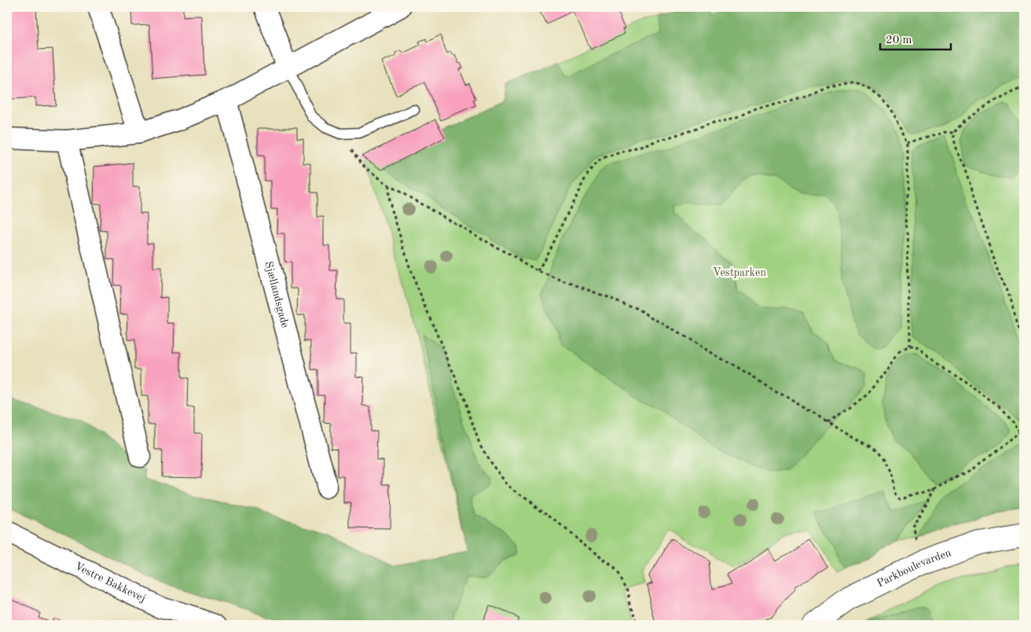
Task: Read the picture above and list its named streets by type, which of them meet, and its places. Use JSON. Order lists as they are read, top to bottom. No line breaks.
{"streets":{"street":["Sjællandsgade","Parkboulevarden","Vestre Bakkevej"]},"parks":["Vestparken"],"scale_bar":"20 m"}
